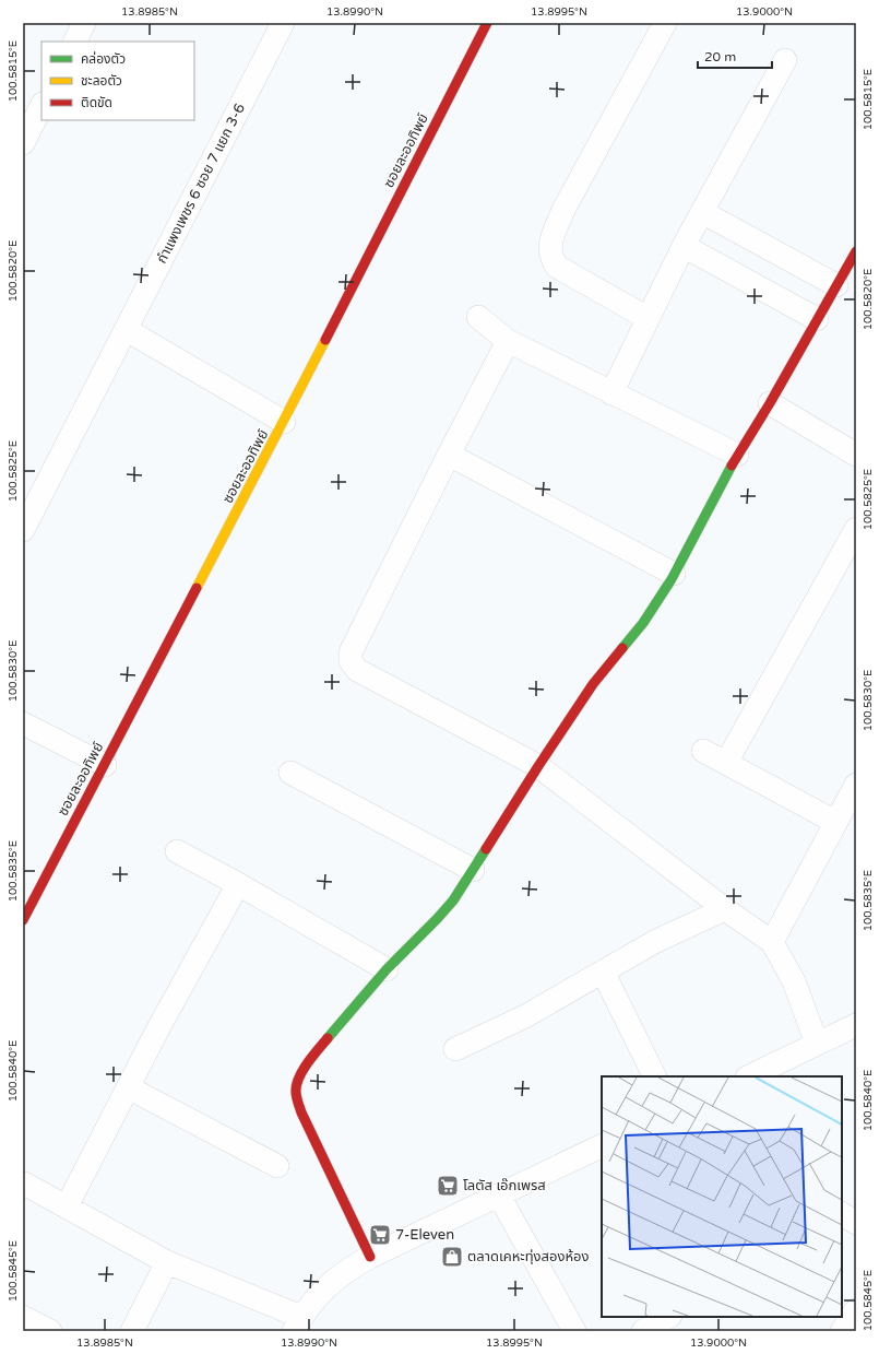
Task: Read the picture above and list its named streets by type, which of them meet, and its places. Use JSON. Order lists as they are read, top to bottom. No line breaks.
{"streets":{"street":["ซอยละออทิพย์","กำแพงเพชร 6 ซอย 7 แยก 3-6"]},"places":{"supermarket":["โลตัส เอ๊กเพรส","7-Eleven"],"shop":["ตลาดเคหะทุ่งสองห้อง"]},"legend":["คล่องตัว","ชะลอตัว","ติดขัด"],"scale_bar":"20 m","coordinates":["13.8985°N","13.8990°N","13.8995°N","13.9000°N","100.5815°E","100.5820°E","100.5825°E","100.5830°E","100.5835°E","100.5840°E","100.5845°E"]}
